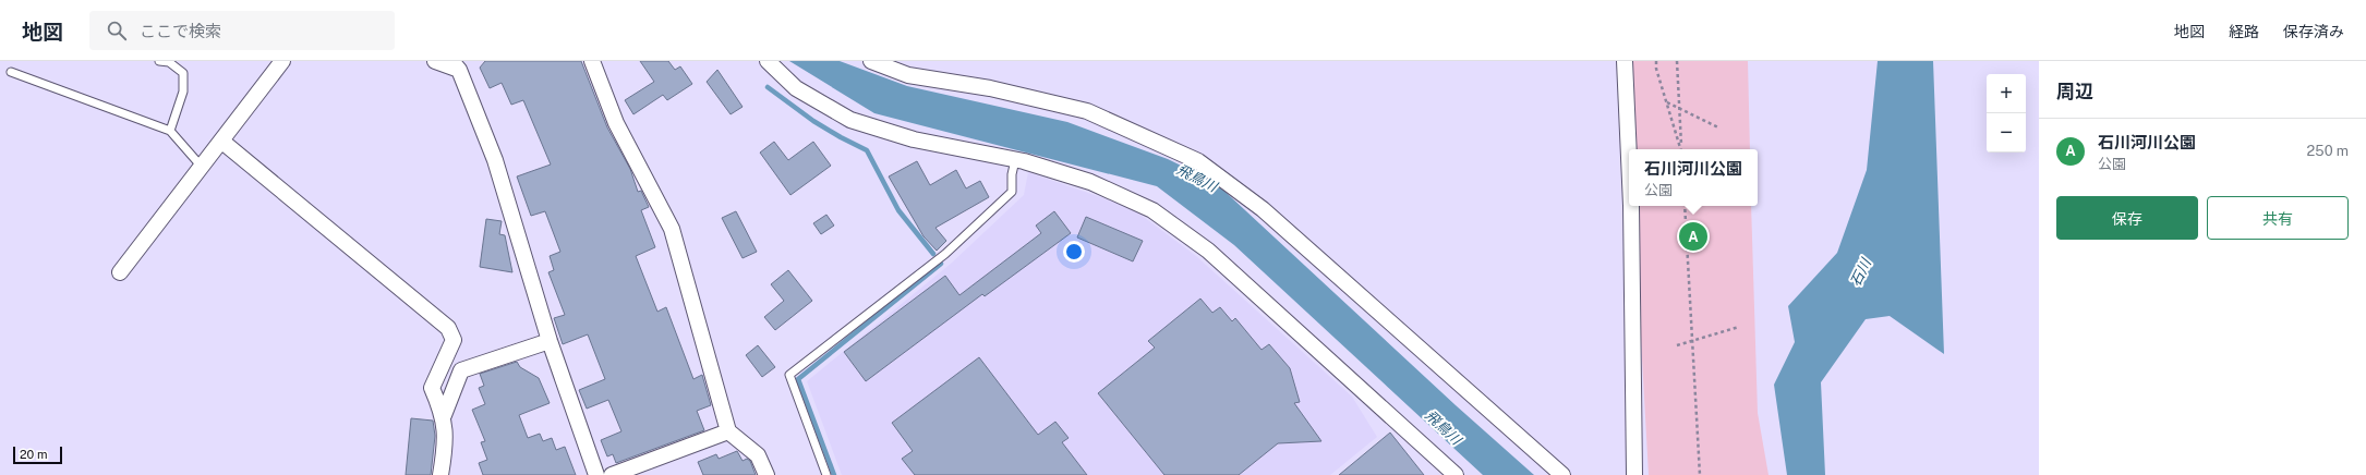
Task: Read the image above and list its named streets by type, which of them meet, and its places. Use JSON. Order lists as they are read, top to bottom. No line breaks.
{"water":["飛鳥川","石川"],"scale_bar":"20 m","page":{"header":"地図","search":"ここで検索","nav":["地図","経路","保存済み"],"heading":"周辺","map_buttons":["+","−"],"list":[{"mark":"A","name":"石川河川公園","note":"公園","value":"250 m"}],"popup":["石川河川公園","公園"],"buttons":["保存","共有"],"pins":"A","scale":"20 m"}}
